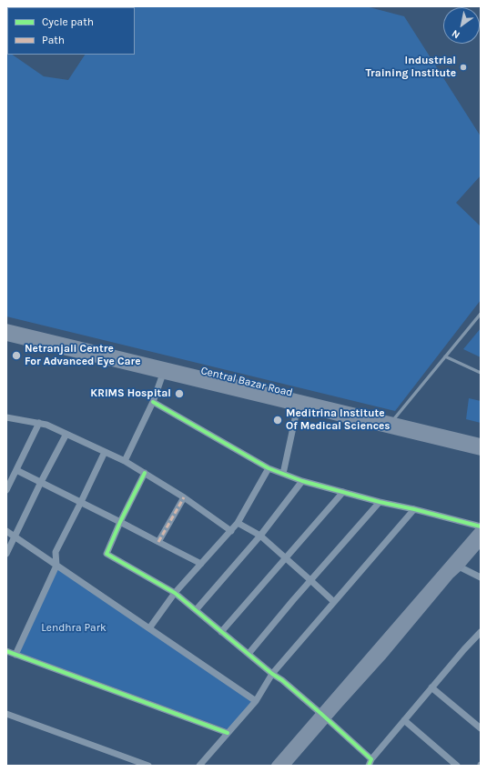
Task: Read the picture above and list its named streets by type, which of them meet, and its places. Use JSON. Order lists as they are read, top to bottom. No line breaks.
{"streets":{"main road":["Central Bazar Road"]},"parks":["Lendhra Park"],"places":["Industrial Training Institute","Netranjali Centre For Advanced Eye Care","KRIMS Hospital","Meditrina Institute Of Medical Sciences"],"legend":["Cycle path","Path"],"north":"bottom left"}
